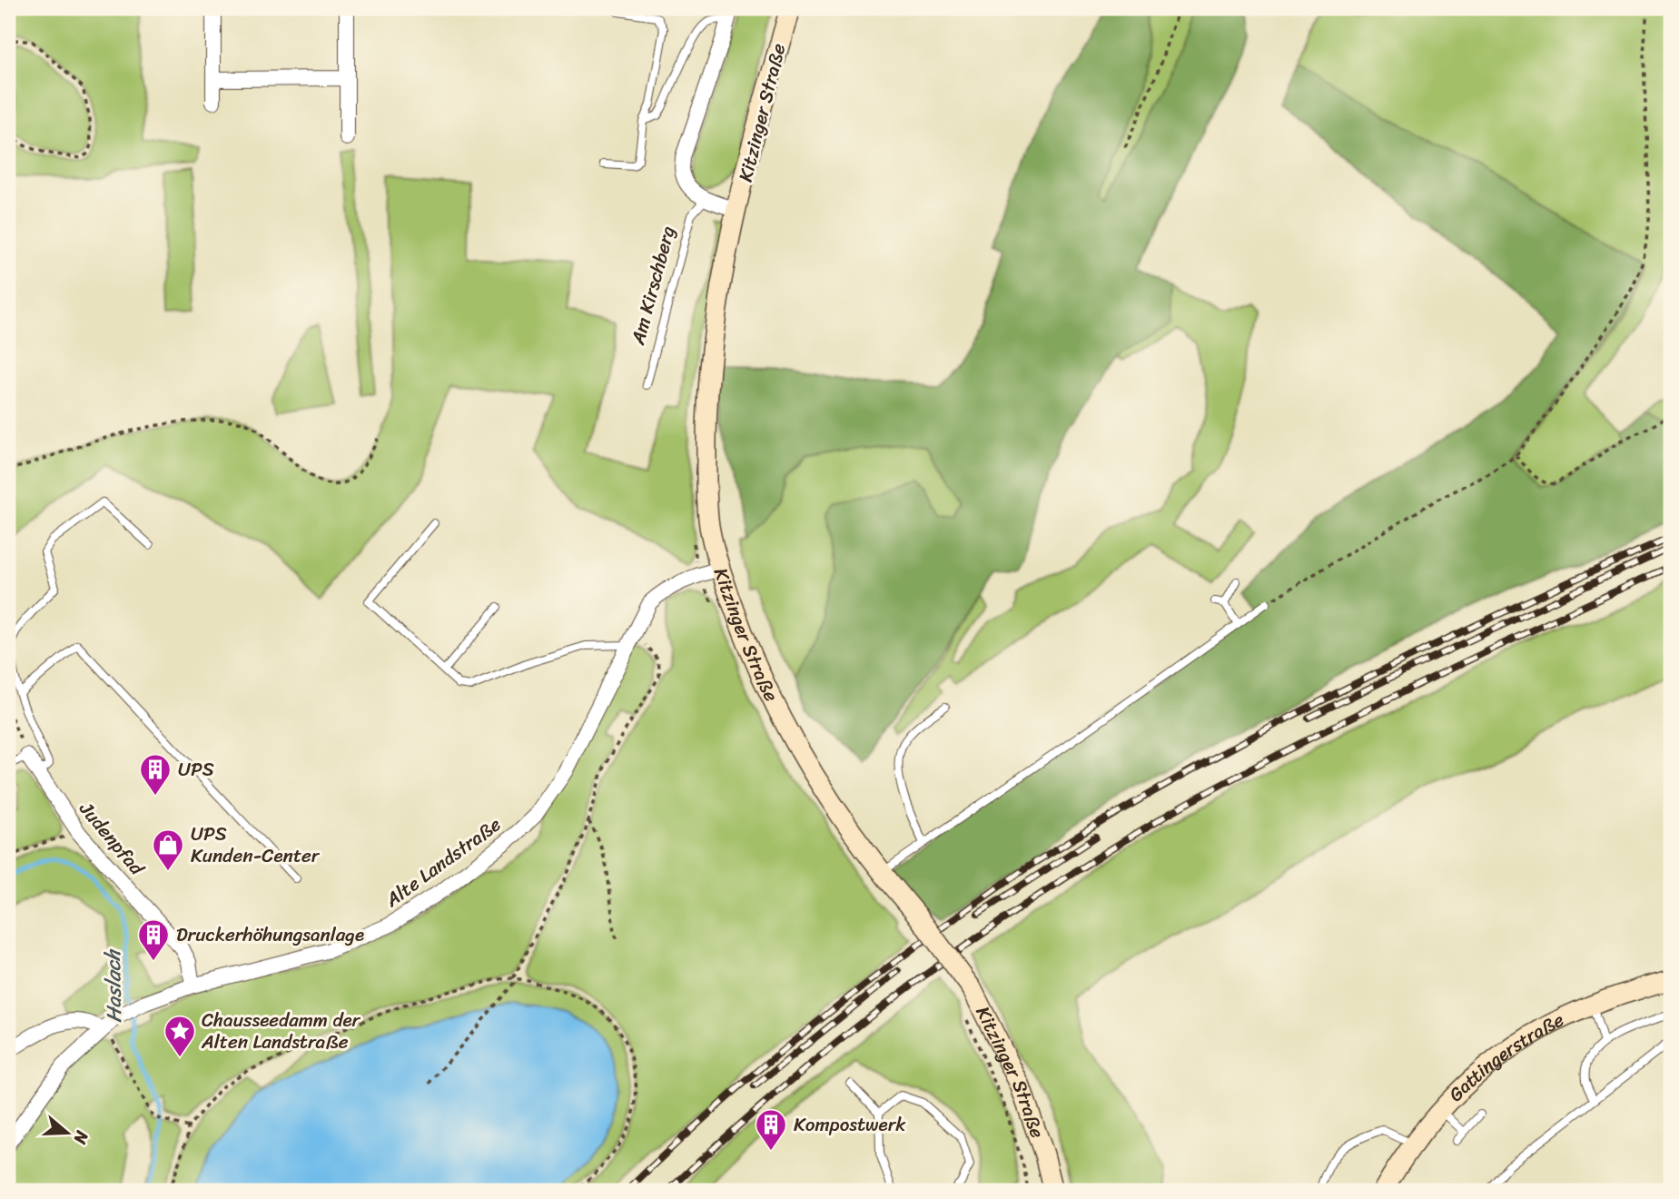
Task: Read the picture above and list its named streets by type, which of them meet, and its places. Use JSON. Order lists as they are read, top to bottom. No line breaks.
{"streets":{"street":["Kitzinger Straße","Judenpfad","Alte Landstraße","Gattingerstraße"],"lane":["Am Kirschberg"]},"crossings":[["Kitzinger Straße","Alte Landstraße"],["Judenpfad","Alte Landstraße"]],"water":["Haslach"],"places":{"building":["UPS","Druckerhöhungsanlage","Kompostwerk"],"shop":["UPS Kunden-Center"],"place":["Chausseedamm der Alten Landstraße"]},"north":"right"}
